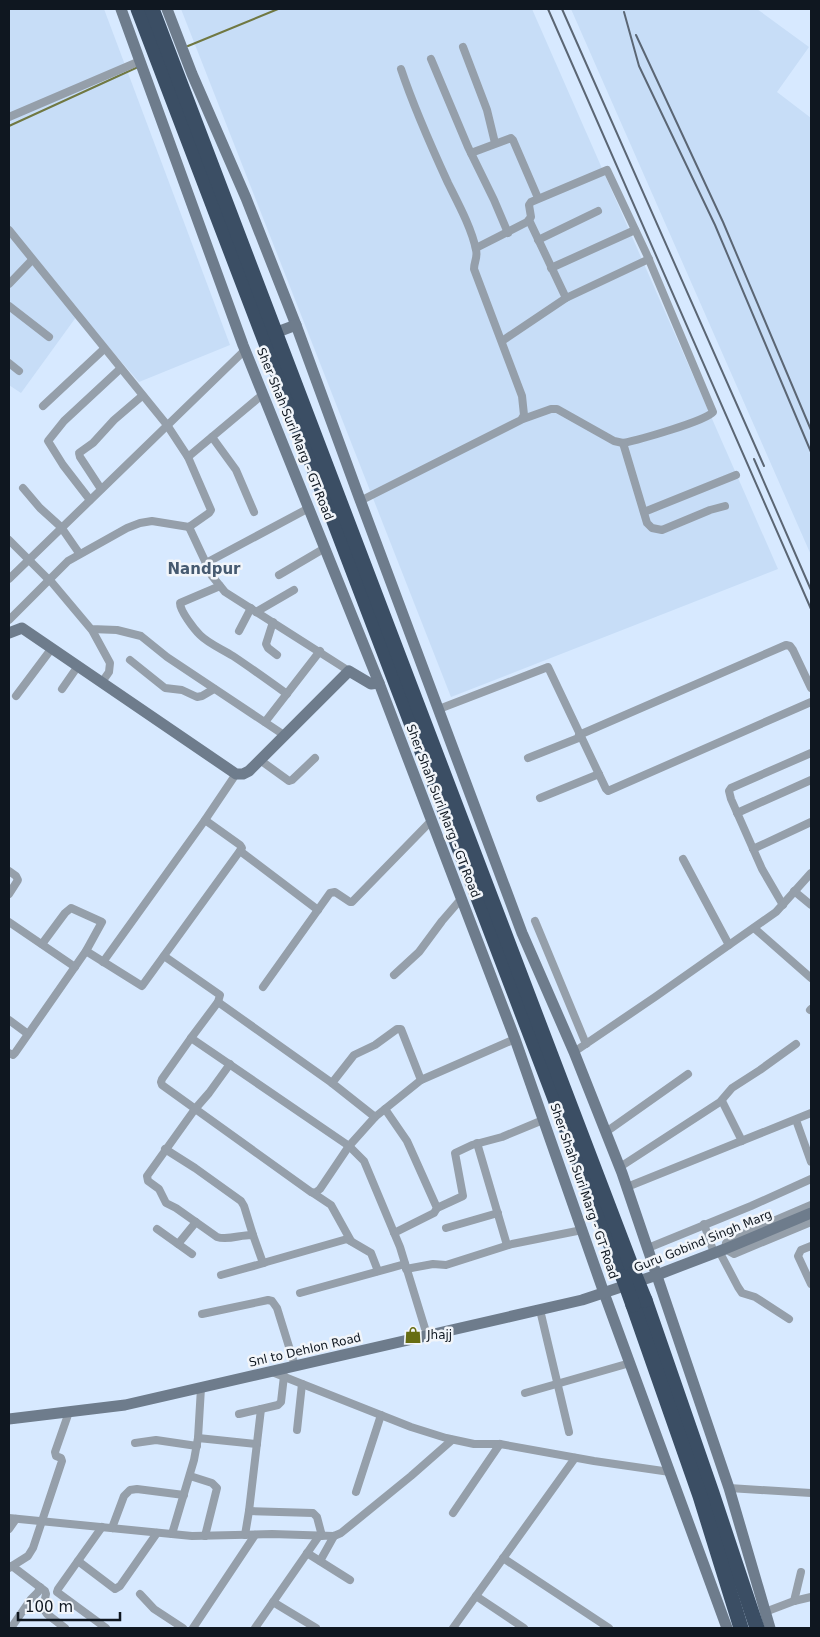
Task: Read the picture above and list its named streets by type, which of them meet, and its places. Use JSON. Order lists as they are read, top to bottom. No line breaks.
{"streets":{"highway":["Sher Shah Suri Marg - GT Road"],"street":["Guru Gobind Singh Marg","Snl to Dehlon Road"]},"crossings":[["Sher Shah Suri Marg - GT Road","Guru Gobind Singh Marg"],["Sher Shah Suri Marg - GT Road","Snl to Dehlon Road"],["Guru Gobind Singh Marg","Snl to Dehlon Road"]],"districts":["Nandpur"],"places":{"shop":["Jhajj"]},"scale_bar":"100 m"}
